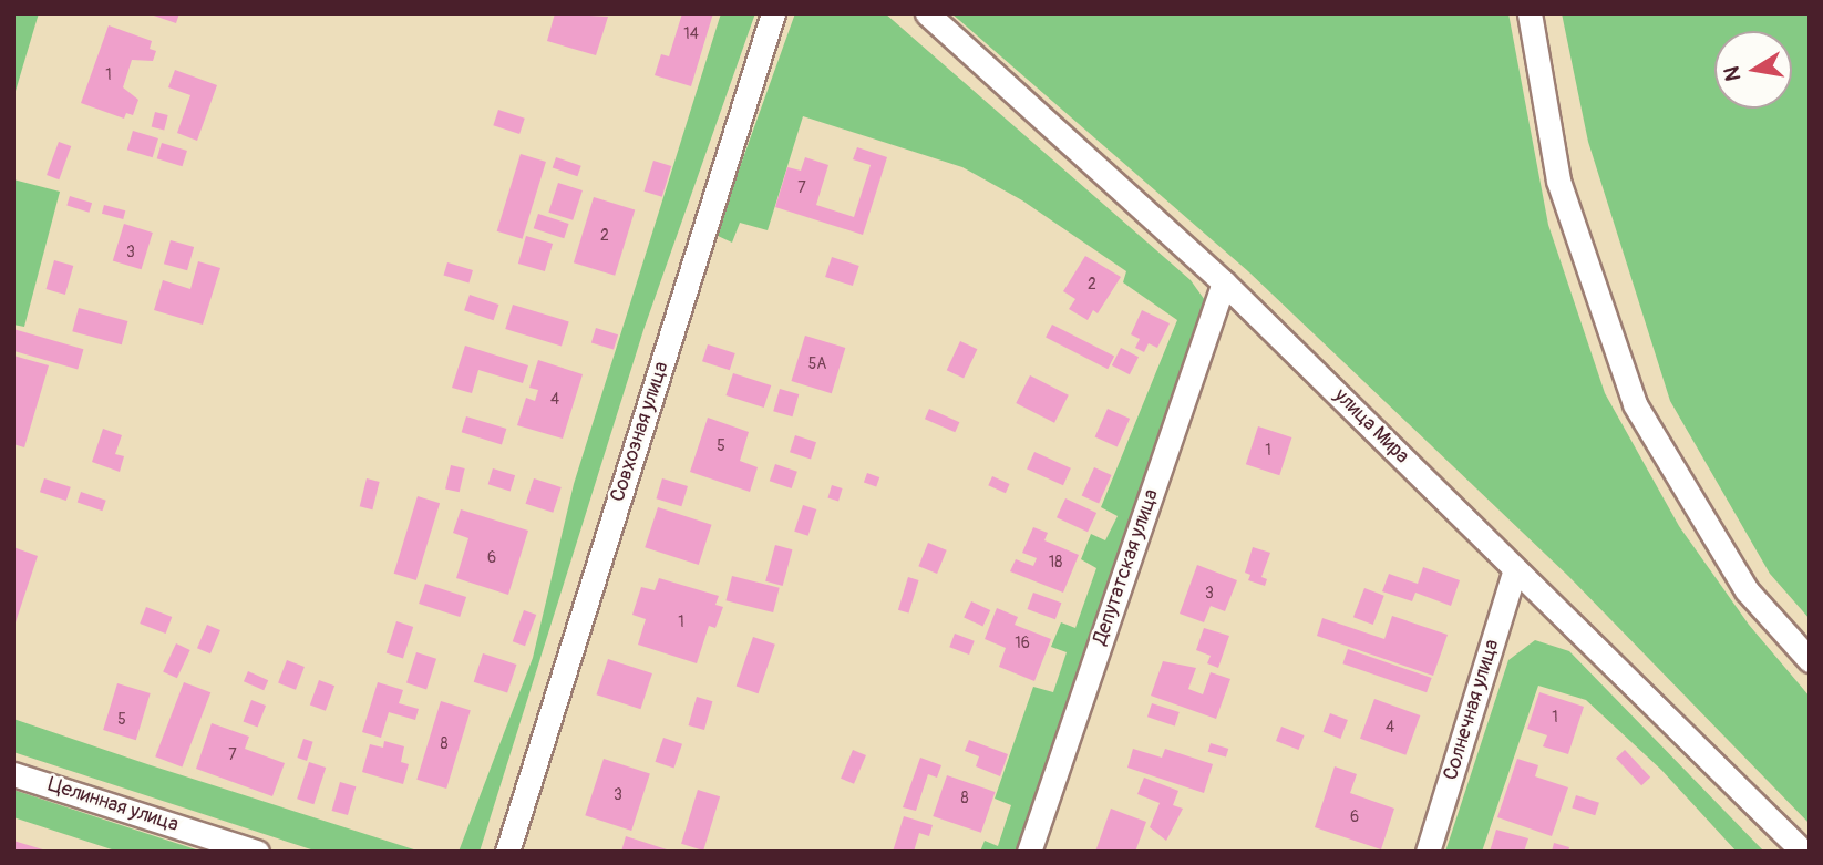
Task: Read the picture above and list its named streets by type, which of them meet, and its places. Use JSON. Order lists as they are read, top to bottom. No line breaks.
{"streets":{"street":["улица Мира","Совхозная улица","Депутатская улица","Солнечная улица","Целинная улица"]},"crossings":[["улица Мира","Депутатская улица"],["улица Мира","Солнечная улица"]],"house_numbers":["14","1","7","2","3","2","5А","4","5","1","6","18","3","1","16","1","5","4","8","7","3","8","6"],"north":"left"}
